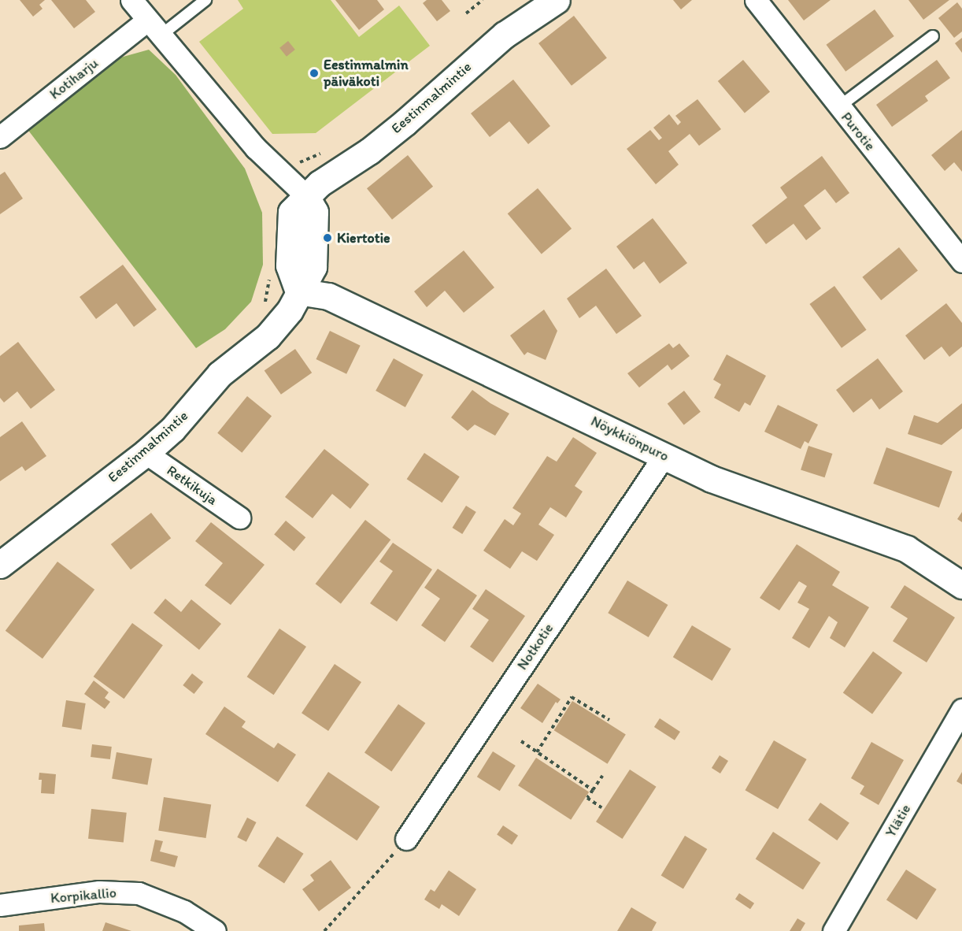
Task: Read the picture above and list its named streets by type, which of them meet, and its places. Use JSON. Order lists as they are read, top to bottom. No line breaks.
{"streets":{"street":["Kotiharju","Eestinmalmintie","Purotie","Nöykkiönpuro","Retkikuja","Notkotie","Ylätie","Korpikallio"]},"crossings":[["Eestinmalmintie","Nöykkiönpuro"],["Eestinmalmintie","Retkikuja"],["Nöykkiönpuro","Notkotie"]],"places":["Eestinmalmin päiväkoti","Kiertotie"]}
